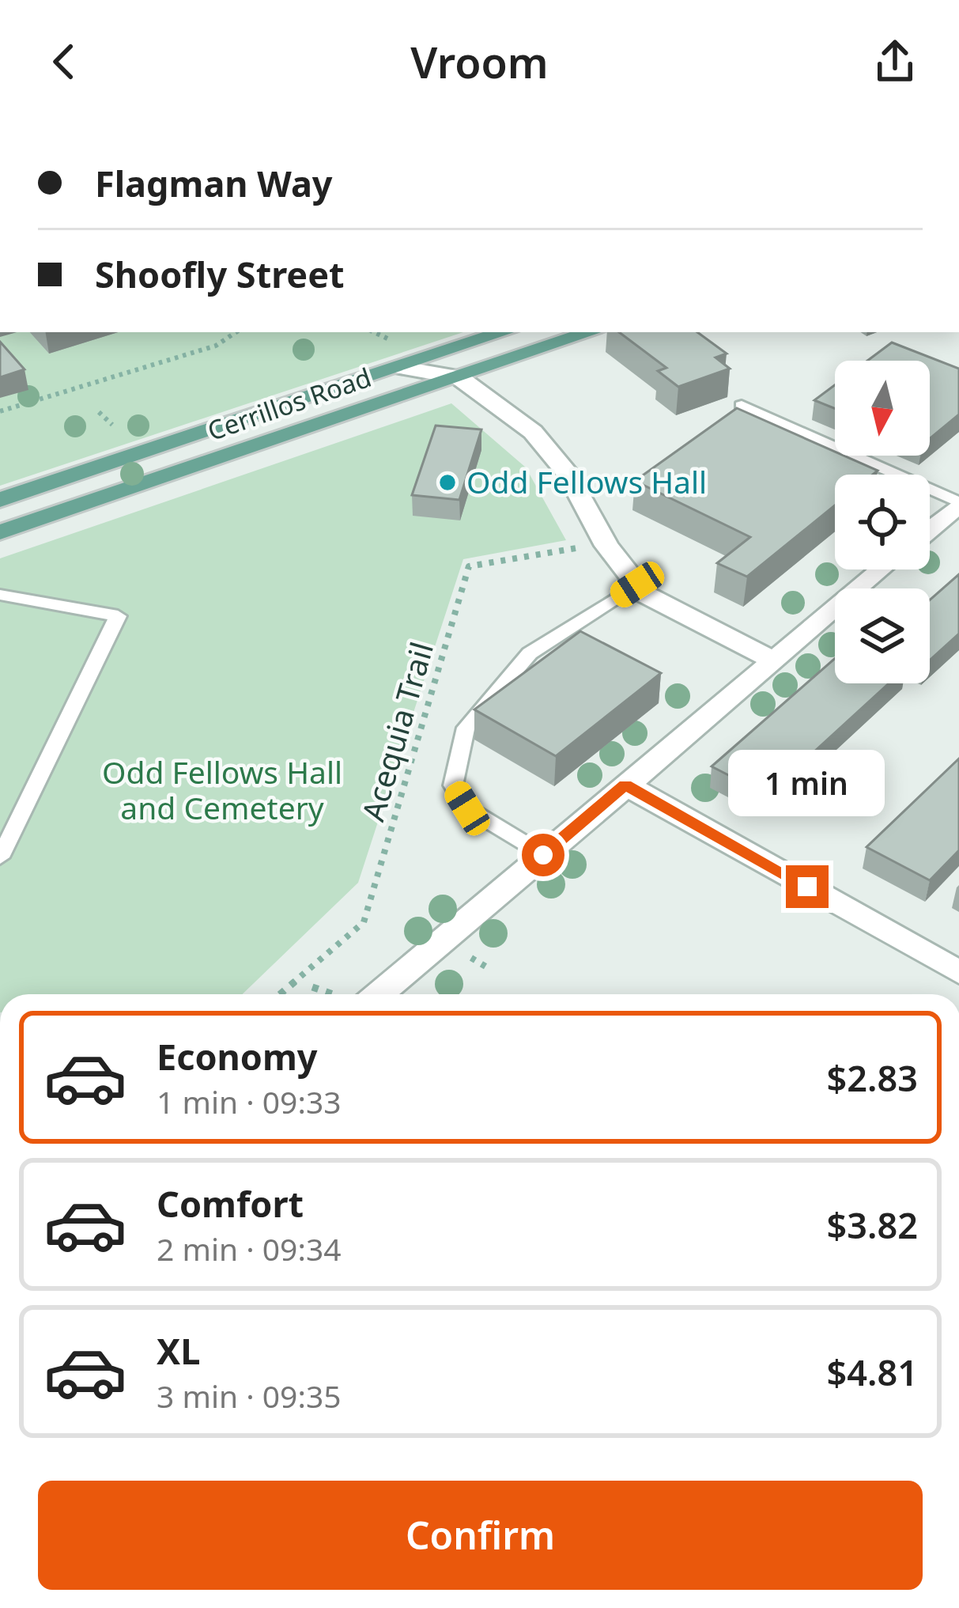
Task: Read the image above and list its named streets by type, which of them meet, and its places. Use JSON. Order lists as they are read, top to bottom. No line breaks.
{"streets":{"main road":["Cerrillos Road"],"path":["Acequia Trail"]},"parks":["Odd Fellows Hall and Cemetery"],"places":["Odd Fellows Hall"],"north":"bottom","page":{"header":"Vroom","banner":["Flagman Way","Shoofly Street"],"bubble":"1 min","list":[{"name":"Economy","note":"1 min · 09:33","value":"$2.83"},{"name":"Comfort","note":"2 min · 09:34","value":"$3.82"},{"name":"XL","note":"3 min · 09:35","value":"$4.81"}],"buttons":"Confirm"}}
